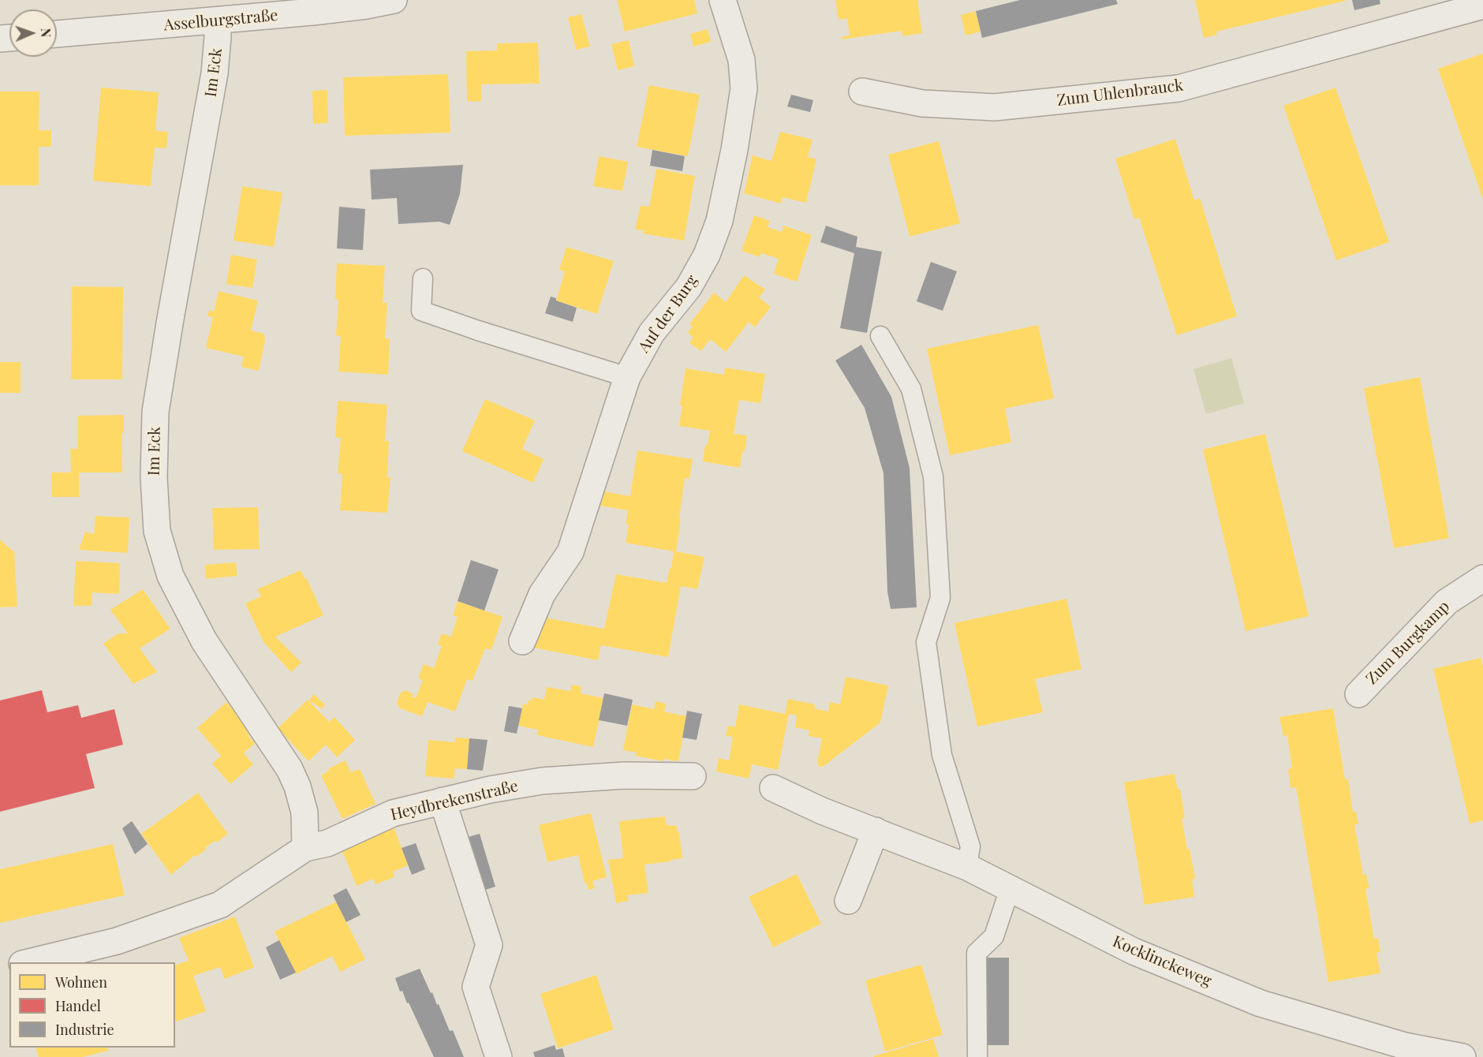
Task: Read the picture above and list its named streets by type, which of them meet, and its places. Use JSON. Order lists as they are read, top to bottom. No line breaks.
{"streets":{"street":["Asselburgstraße","Im Eck","Zum Uhlenbrauck","Auf der Burg","Zum Burgkamp","Heydbrekenstraße","Kocklinckeweg"]},"crossings":[["Asselburgstraße","Im Eck"],["Im Eck","Heydbrekenstraße"]],"legend":["Wohnen","Handel","Industrie"],"north":"right"}
